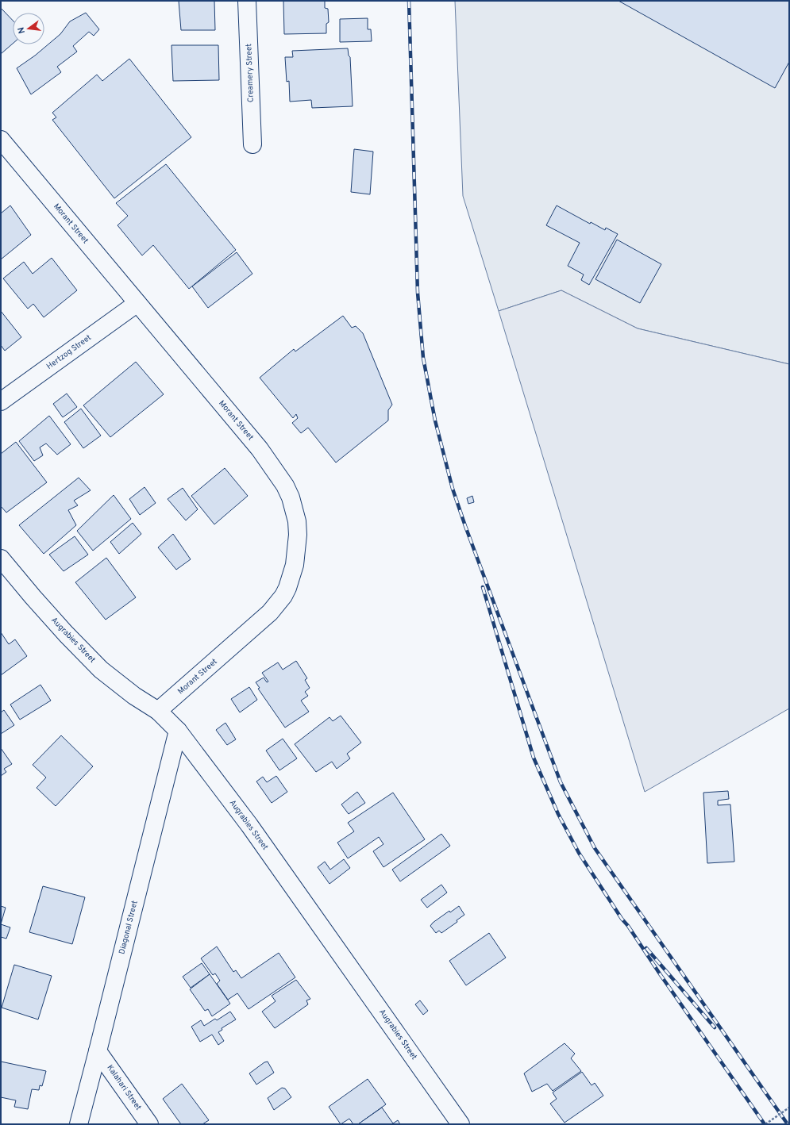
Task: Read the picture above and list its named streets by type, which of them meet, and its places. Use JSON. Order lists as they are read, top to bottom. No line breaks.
{"streets":{"street":["Creamery Street","Morant Street","Hertzog Street","Augrabies Street","Diagonal Street","Kalahari Street"]},"crossings":[["Morant Street","Hertzog Street"],["Morant Street","Augrabies Street"],["Augrabies Street","Diagonal Street"],["Diagonal Street","Kalahari Street"]],"north":"left"}
